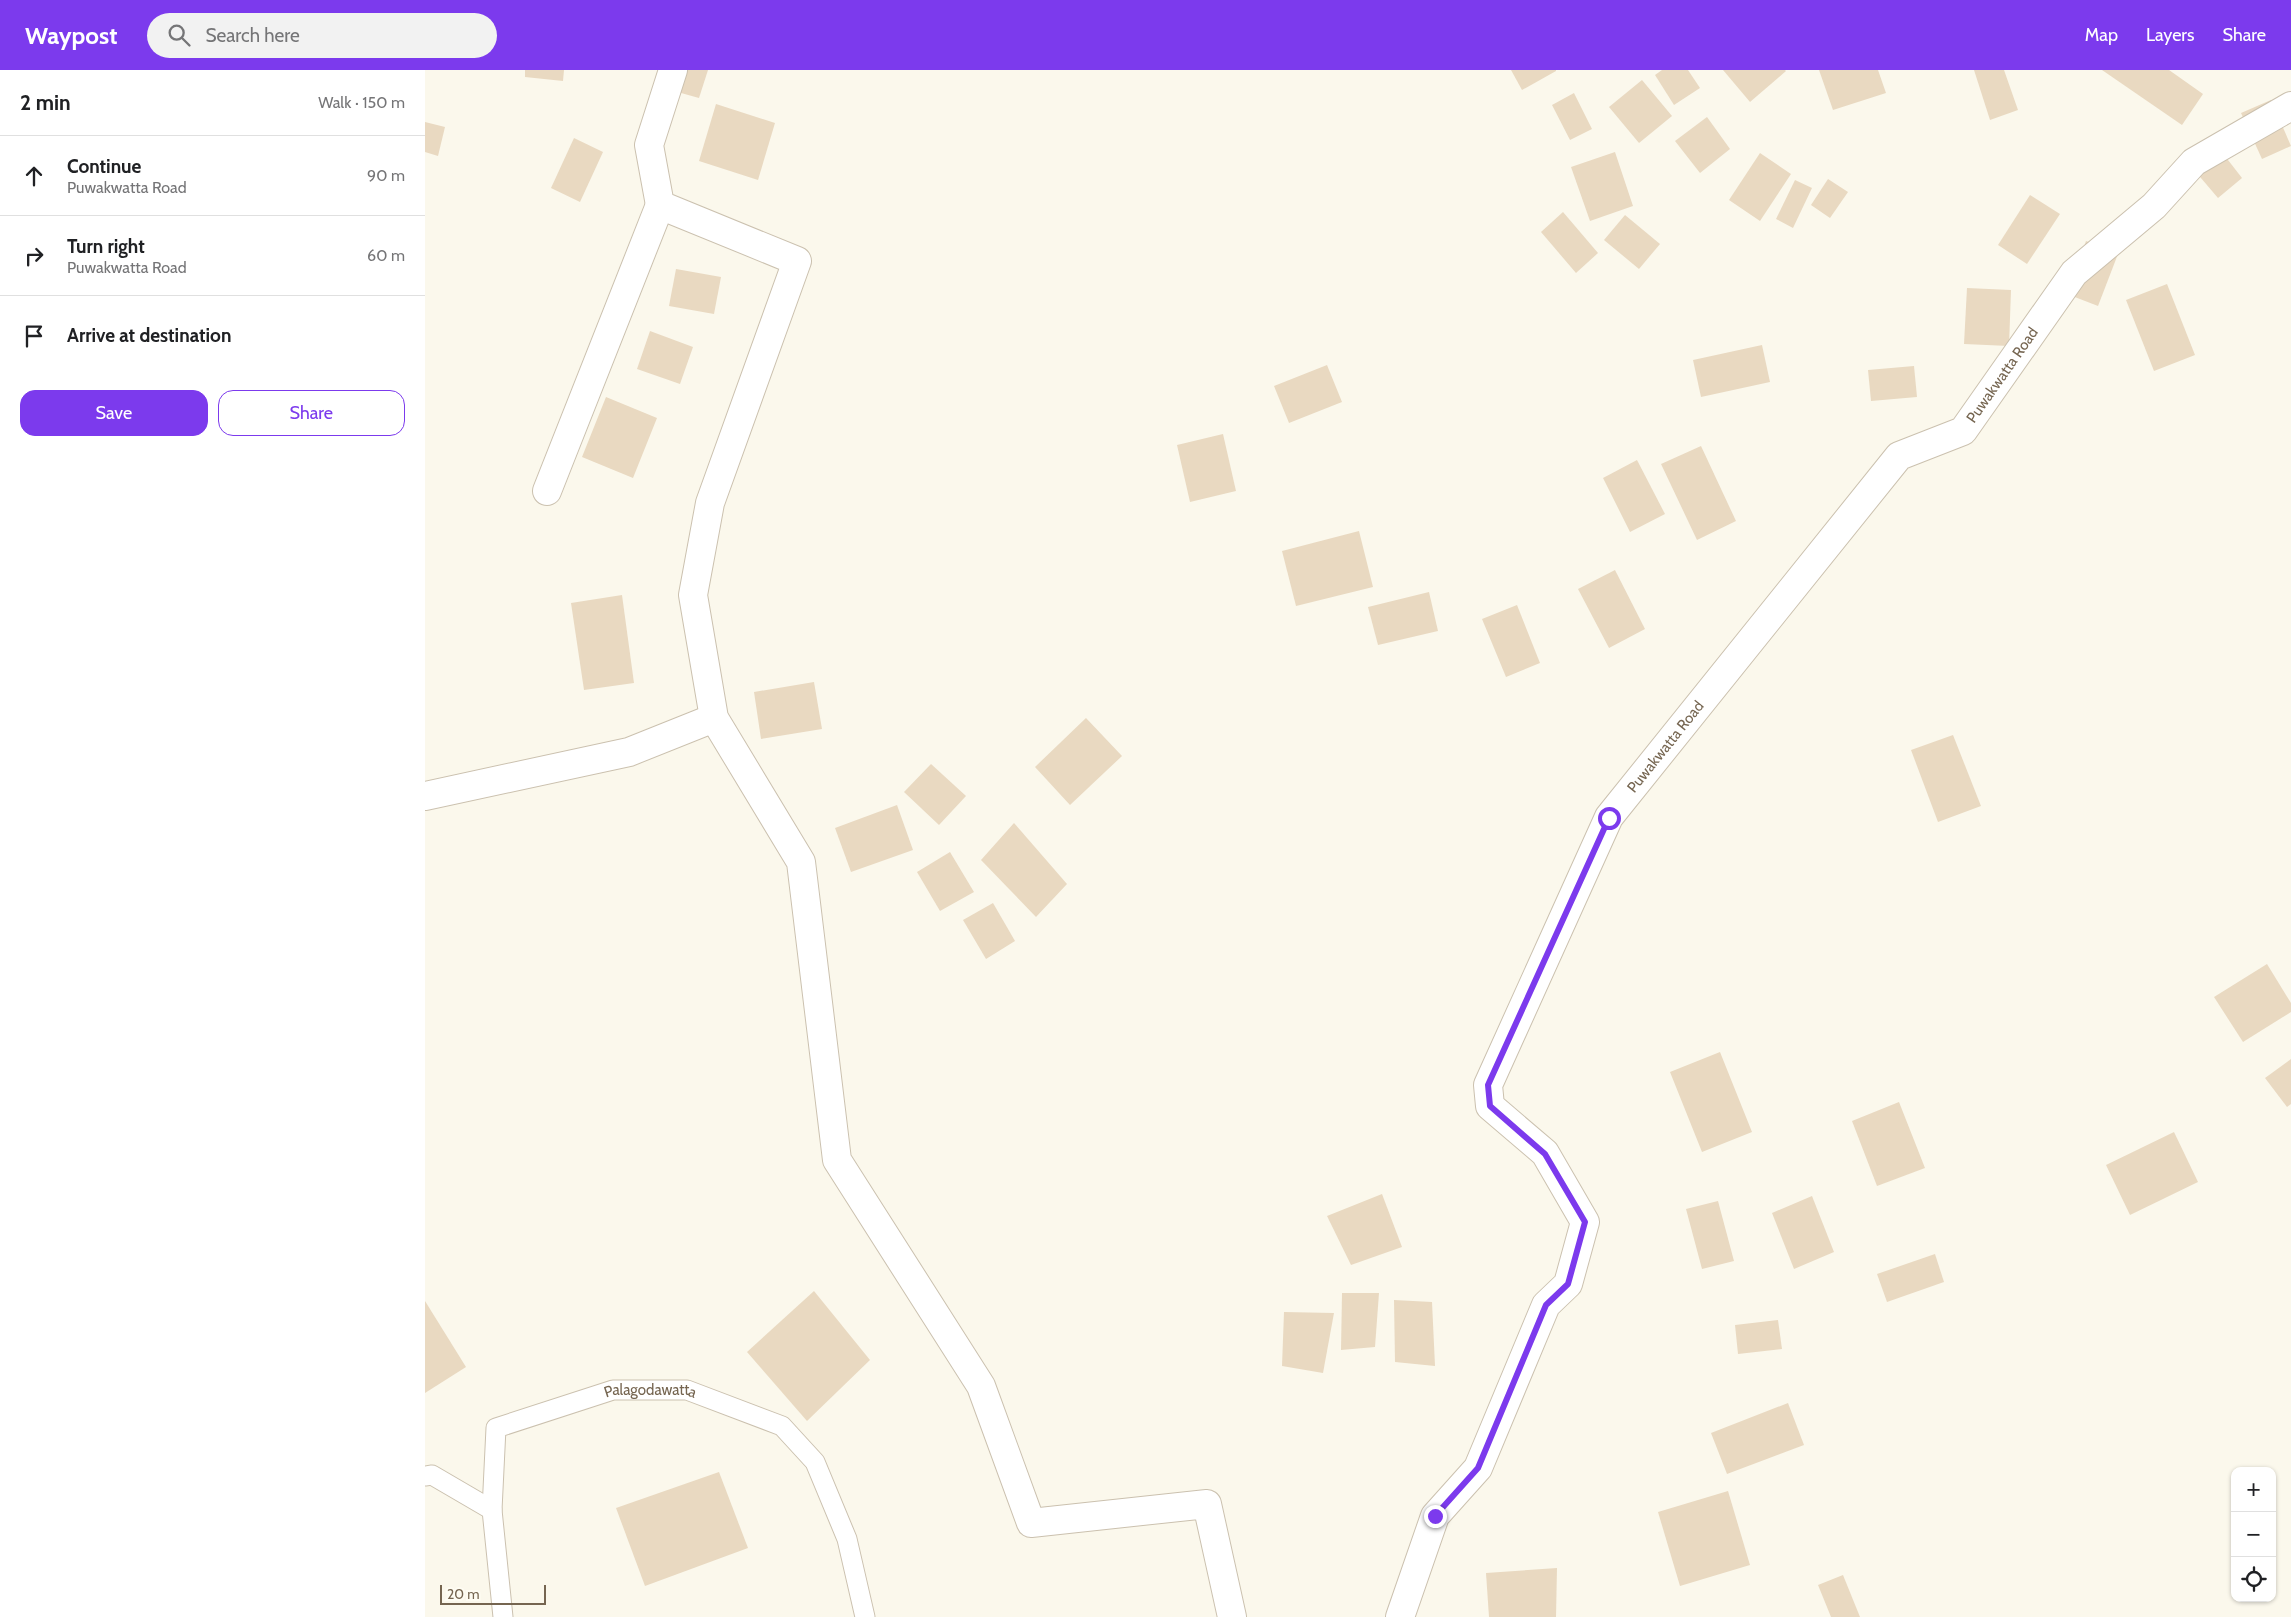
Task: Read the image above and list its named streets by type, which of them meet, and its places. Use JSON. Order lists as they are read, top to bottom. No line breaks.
{"streets":{"street":["Puwakwatta Road"],"lane":["Palagodawatta"]},"scale_bar":"20 m","page":{"header":"Waypost","search":"Search here","nav":["Map","Layers","Share"],"heading":["2 min","Walk · 150 m"],"list":[["Continue","Puwakwatta Road","90 m"],["Turn right","Puwakwatta Road","60 m"],"Arrive at destination"],"buttons":["Save","Share"],"map_buttons":["+","−"],"scale":"20 m"}}
